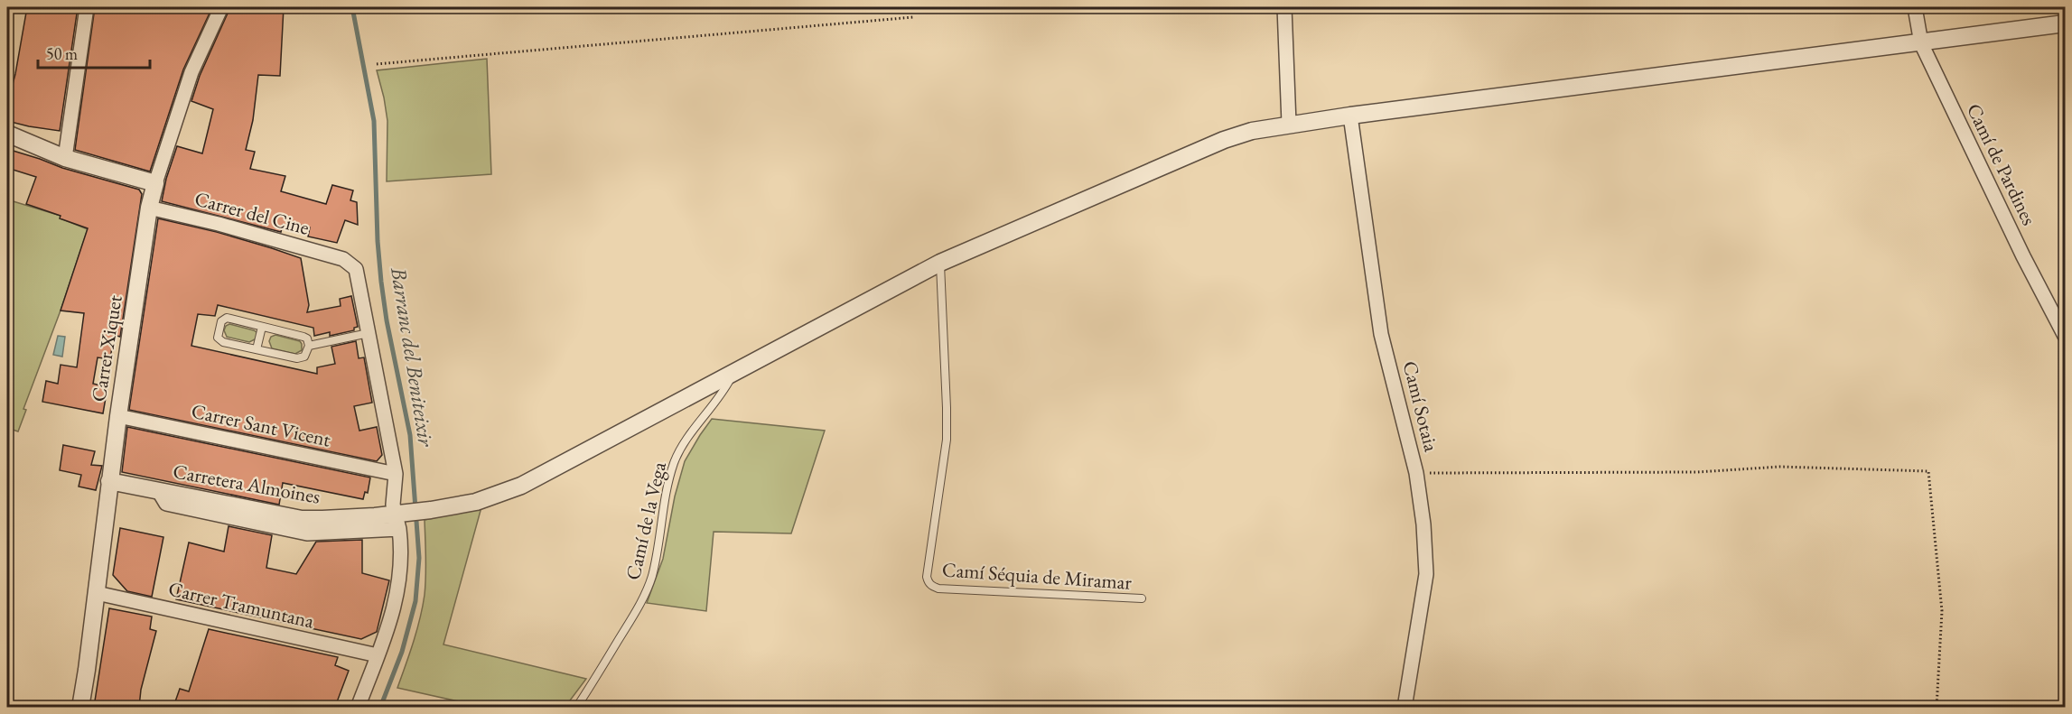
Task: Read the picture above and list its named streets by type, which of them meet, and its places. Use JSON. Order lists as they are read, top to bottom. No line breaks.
{"streets":{"street":["Camí de Pardines","Carrer del Cine","Carrer Xiquet","Camí Sotaia","Carrer Sant Vicent","Carretera Almoines","Carrer Tramuntana"],"lane":["Camí de la Vega","Camí Séquia de Miramar"]},"crossings":[["Camí de Pardines","Carretera Almoines"],["Carrer del Cine","Carrer Xiquet"],["Carrer Xiquet","Carrer Sant Vicent"],["Carrer Xiquet","Carretera Almoines"],["Carrer Xiquet","Carrer Tramuntana"],["Camí Sotaia","Carretera Almoines"],["Carretera Almoines","Camí de la Vega"],["Carretera Almoines","Camí Séquia de Miramar"]],"water":["Barranc del Beniteixir"],"scale_bar":"50 m"}
